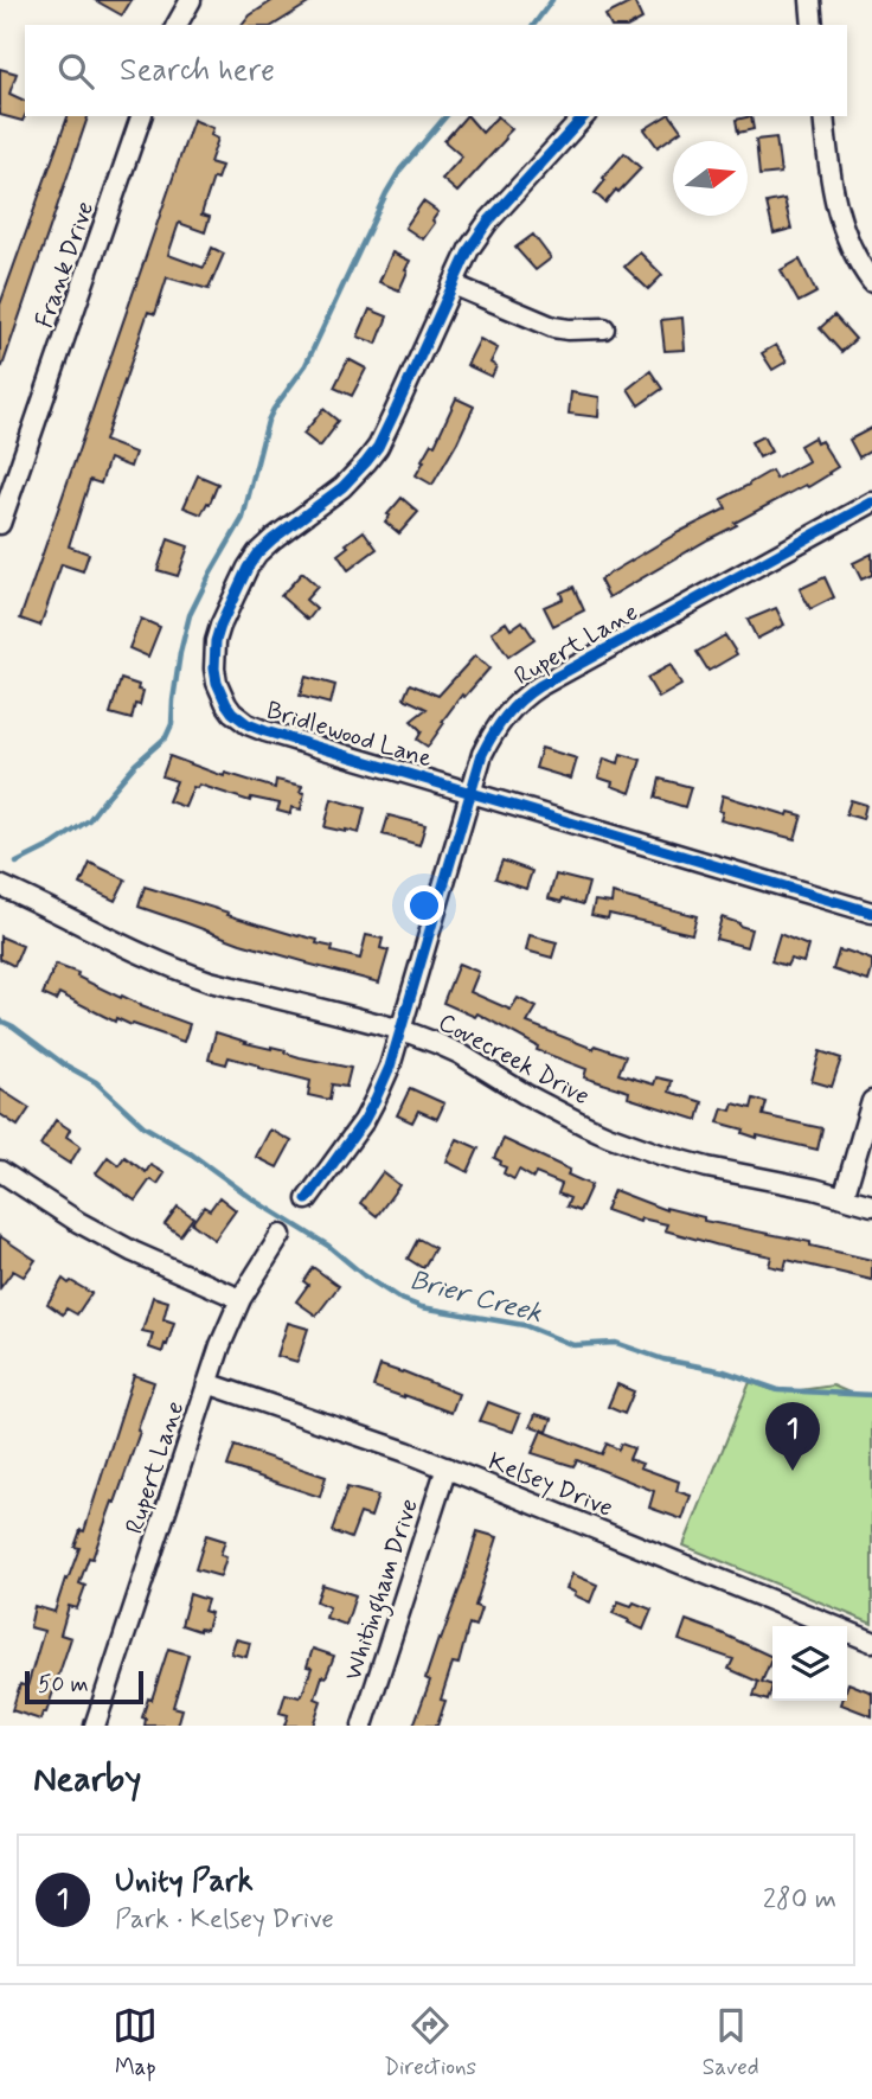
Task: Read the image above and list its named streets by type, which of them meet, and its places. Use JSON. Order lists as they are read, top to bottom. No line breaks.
{"streets":{"street":["Frank Drive","Rupert Lane","Bridlewood Lane","Covecreek Drive","Kelsey Drive","Whitingham Drive"]},"crossings":[["Rupert Lane","Bridlewood Lane"],["Rupert Lane","Covecreek Drive"],["Rupert Lane","Kelsey Drive"],["Kelsey Drive","Whitingham Drive"]],"water":["Brier Creek"],"scale_bar":"50 m","north":"right","page":{"search":"Search here","pins":"1","scale":"50 m","heading":"Nearby","list":[{"mark":"1","name":"Unity Park","note":"Park · Kelsey Drive","value":"280 m"}],"nav":["Map","Directions","Saved"]}}
